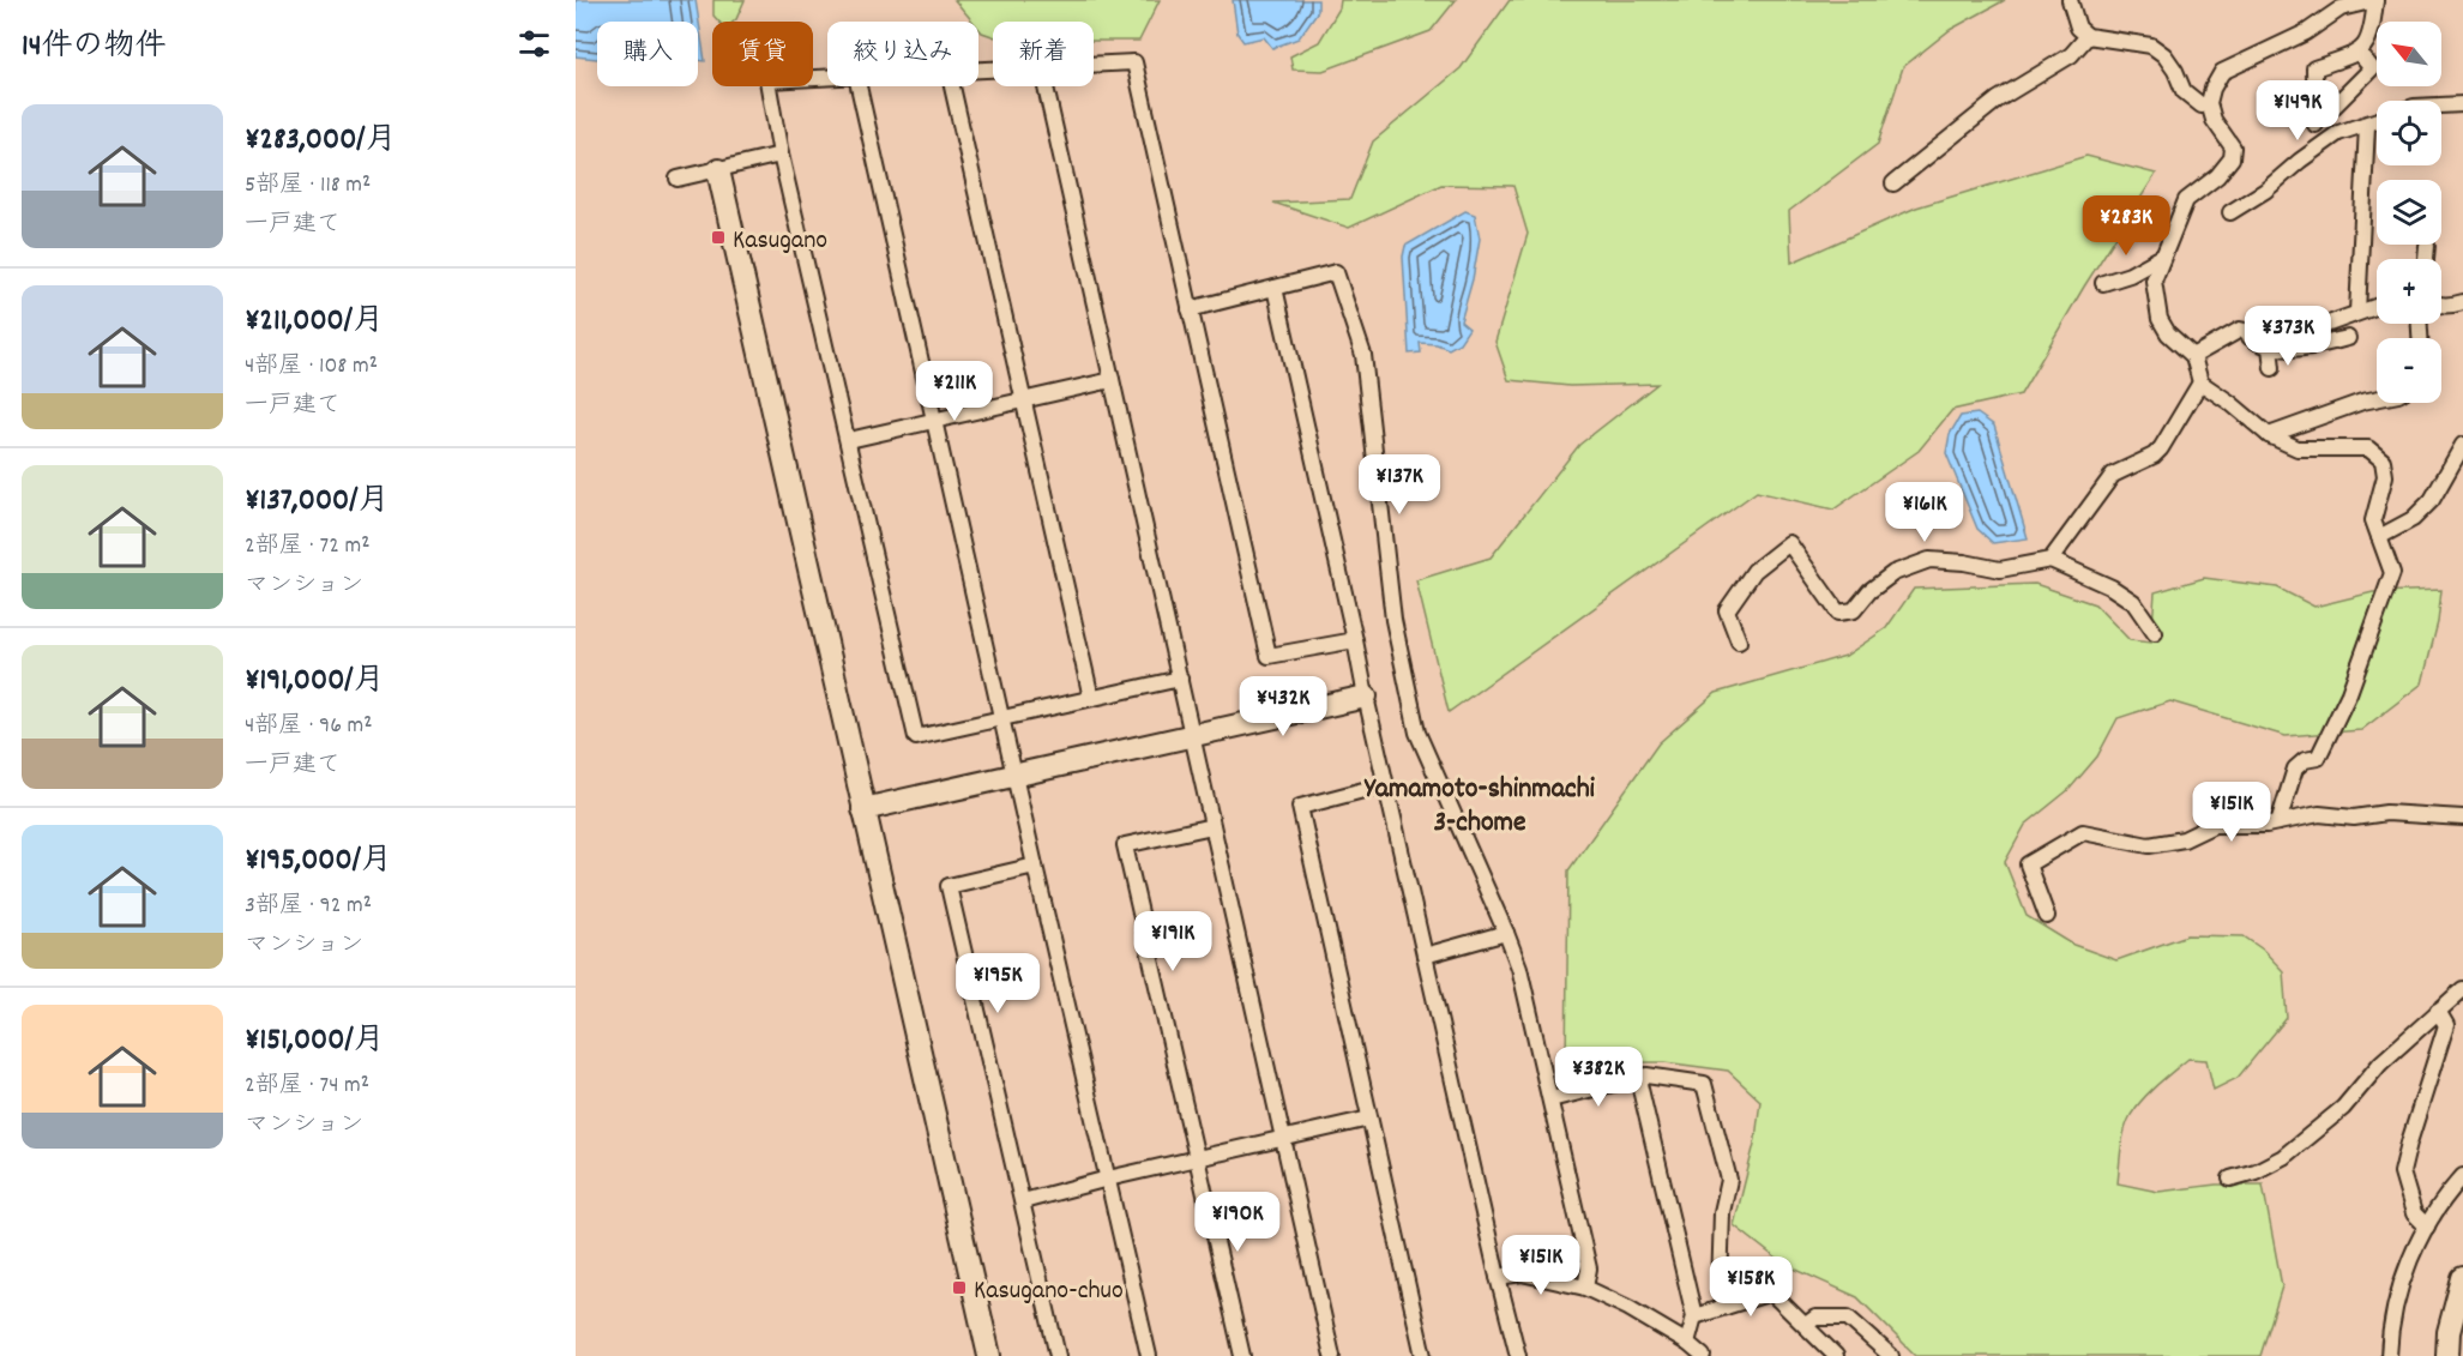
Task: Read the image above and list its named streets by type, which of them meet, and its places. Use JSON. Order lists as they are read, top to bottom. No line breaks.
{"districts":["Yamamoto-shinmachi 3-chome"],"places":{"transit":["Kasugano","Kasugano-chuo"]},"north":"top left","page":{"heading":"14件の物件","map_buttons":["+","−"],"chip":["購入","賃貸","絞り込み","新着"],"price":["¥149K","¥283K","¥373K","¥211K","¥137K","¥161K","¥432K","¥151K","¥191K","¥195K","¥382K","¥190K","¥151K","¥158K"],"list":[{"name":"¥283,000/月","note":"5部屋 · 118 m² · 一戸建て"},{"name":"¥211,000/月","note":"4部屋 · 108 m² · 一戸建て"},{"name":"¥137,000/月","note":"2部屋 · 72 m² · マンション"},{"name":"¥191,000/月","note":"4部屋 · 96 m² · 一戸建て"},{"name":"¥195,000/月","note":"3部屋 · 92 m² · マンション"},{"name":"¥151,000/月","note":"2部屋 · 74 m² · マンション"}]}}
